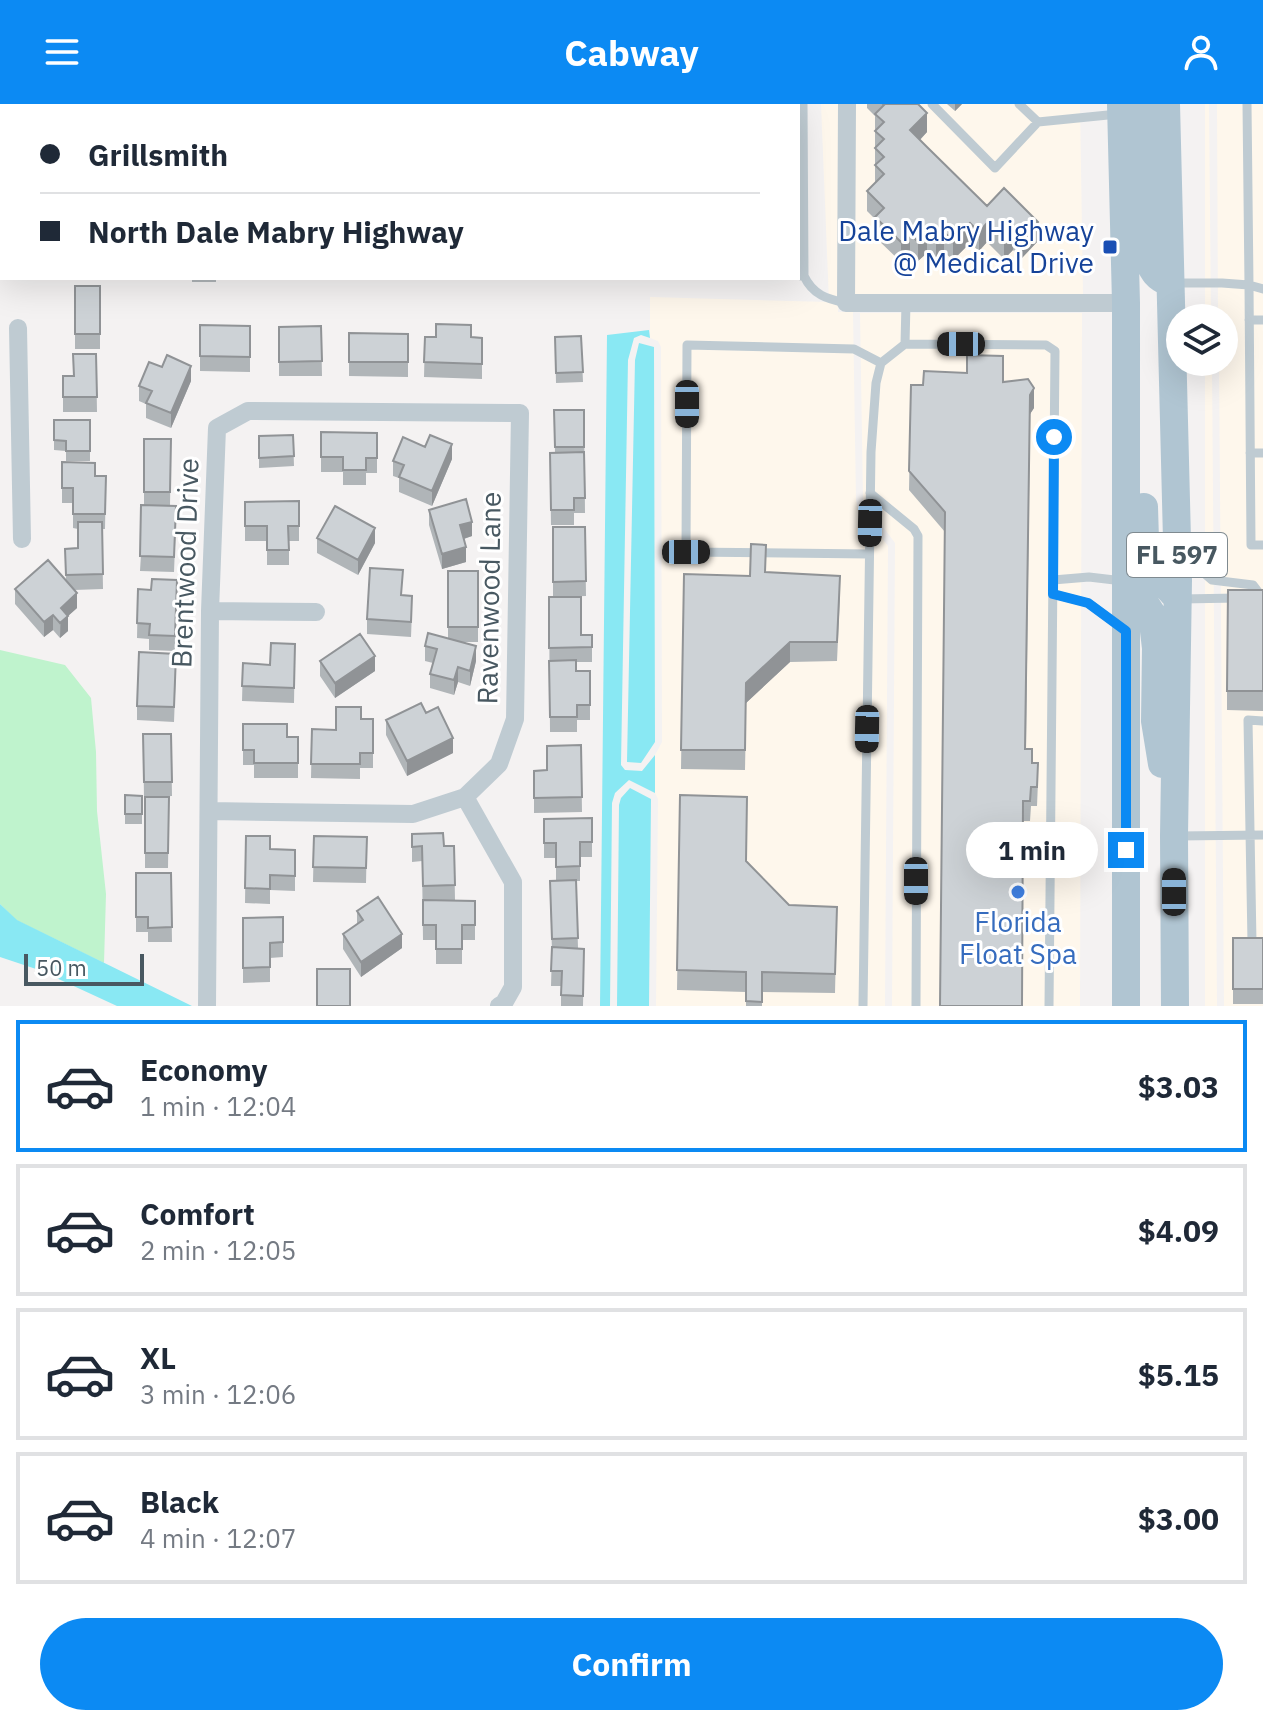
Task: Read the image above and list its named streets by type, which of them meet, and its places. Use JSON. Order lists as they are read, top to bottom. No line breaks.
{"streets":{"main road":["FL 597"],"street":["Brentwood Drive","Ravenwood Lane"]},"crossings":[["Brentwood Drive","Ravenwood Lane"]],"places":{"transit":["Dale Mabry Highway @ Medical Drive"],"other":["Florida Float Spa"]},"scale_bar":"50 m","page":{"header":"Cabway","banner":["Grillsmith","North Dale Mabry Highway"],"bubble":"1 min","scale":"50 m","list":[{"name":"Economy","note":"1 min · 12:04","value":"$3.03"},{"name":"Comfort","note":"2 min · 12:05","value":"$4.09"},{"name":"XL","note":"3 min · 12:06","value":"$5.15"},{"name":"Black","note":"4 min · 12:07","value":"$3.00"}],"buttons":"Confirm"}}
